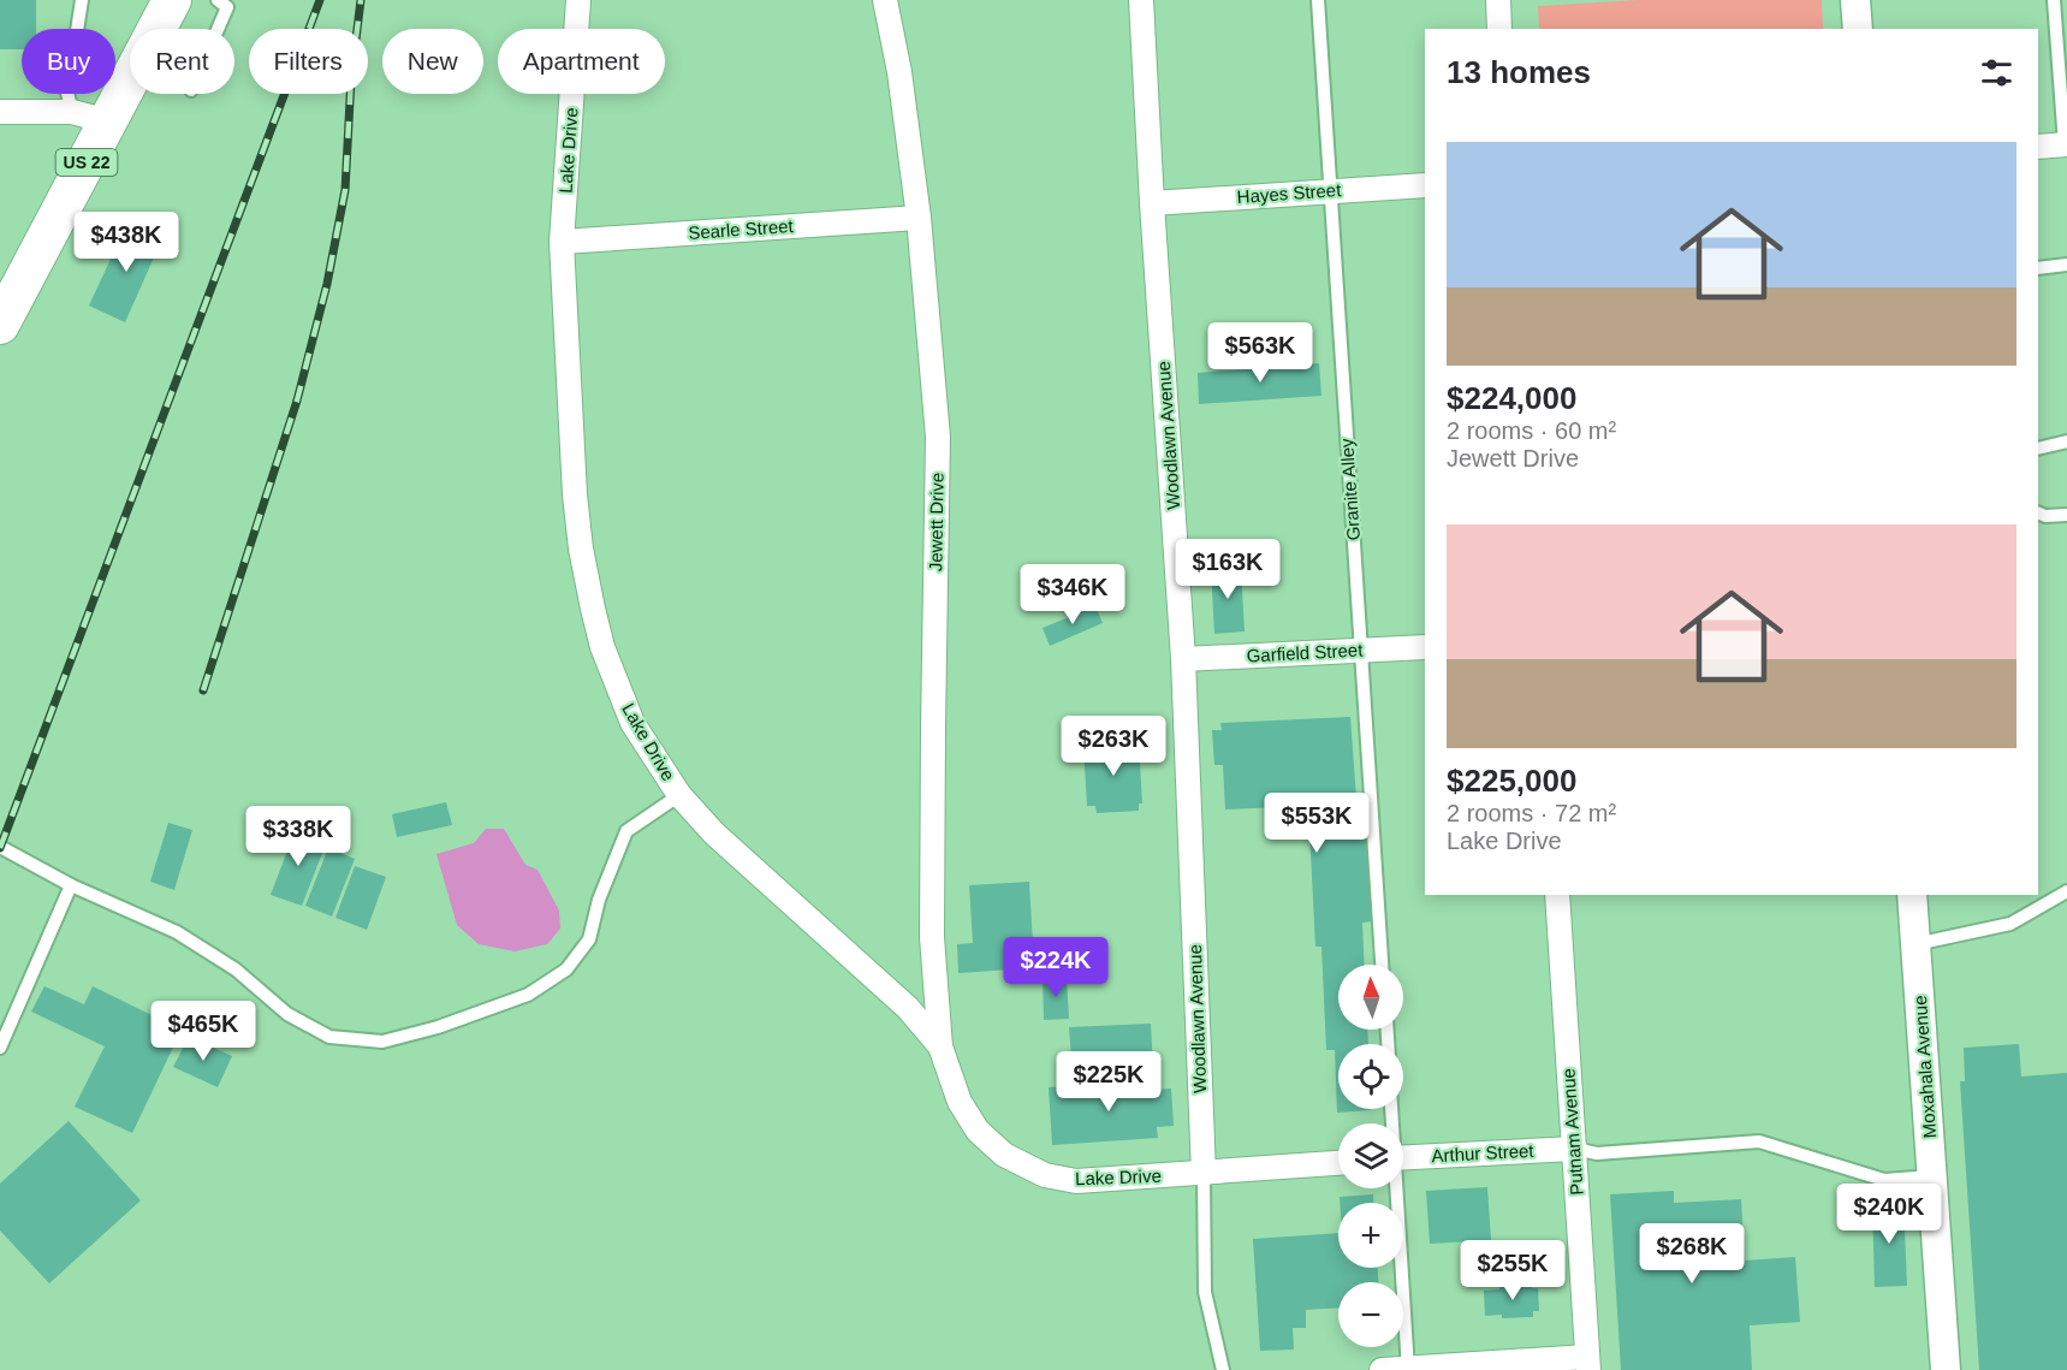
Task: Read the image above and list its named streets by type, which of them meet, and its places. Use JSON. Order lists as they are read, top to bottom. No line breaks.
{"streets":{"main road":["US 22"],"street":["Lake Drive","Hayes Street","Searle Street","Woodlawn Avenue","Jewett Drive","Garfield Street","Moxahala Avenue","Putnam Avenue","Arthur Street"],"lane":["Granite Alley"]},"crossings":[["Lake Drive","Searle Street"],["Lake Drive","Woodlawn Avenue"],["Lake Drive","Jewett Drive"],["Hayes Street","Woodlawn Avenue"],["Hayes Street","Granite Alley"],["Searle Street","Jewett Drive"],["Woodlawn Avenue","Garfield Street"],["Granite Alley","Garfield Street"],["Putnam Avenue","Arthur Street"]],"north":"top","page":{"chip":["Buy","Rent","Filters","New","Apartment"],"heading":"13 homes","list":[{"name":"$224,000","note":"2 rooms · 60 m² · Jewett Drive"},{"name":"$225,000","note":"2 rooms · 72 m² · Lake Drive"}],"price":["$438K","$563K","$163K","$346K","$263K","$553K","$338K","$224K","$465K","$225K","$240K","$268K","$255K"],"map_buttons":["+","−"]}}
